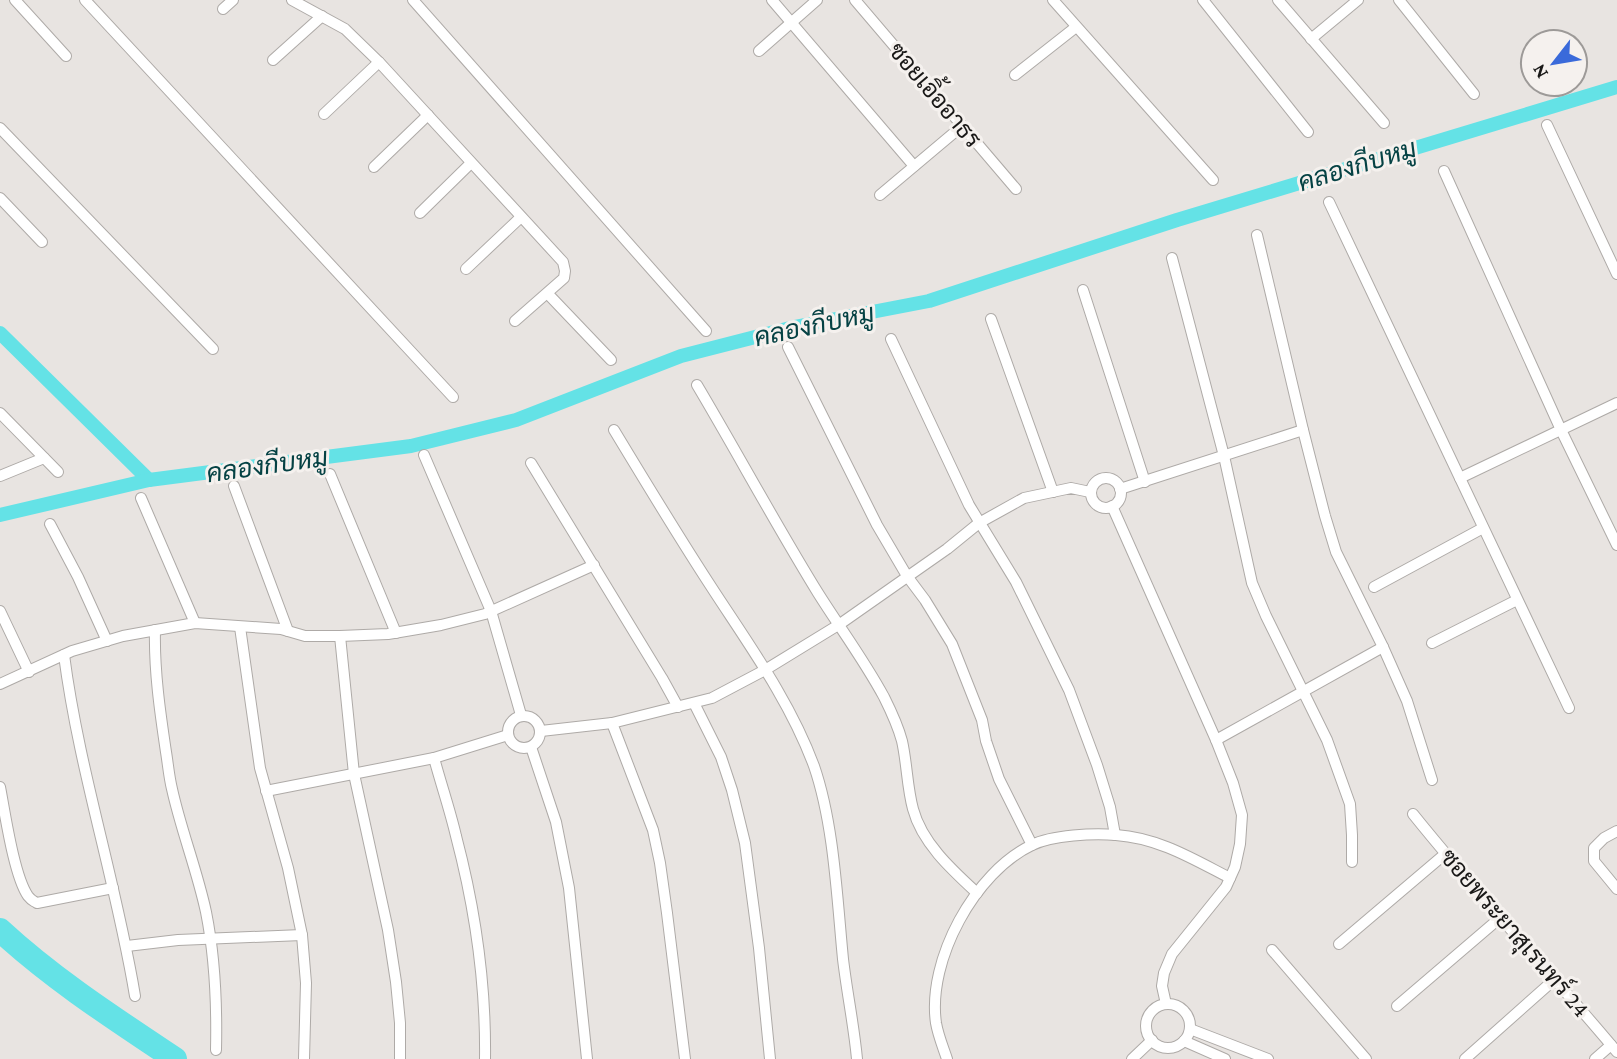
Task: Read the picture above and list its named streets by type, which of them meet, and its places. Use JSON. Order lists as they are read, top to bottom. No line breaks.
{"streets":{"street":["ซอยเอิ้ออาธร","ซอยพระยาสุเรนทร์ 24"]},"water":["คลองกีบหมู"],"north":"bottom left"}
